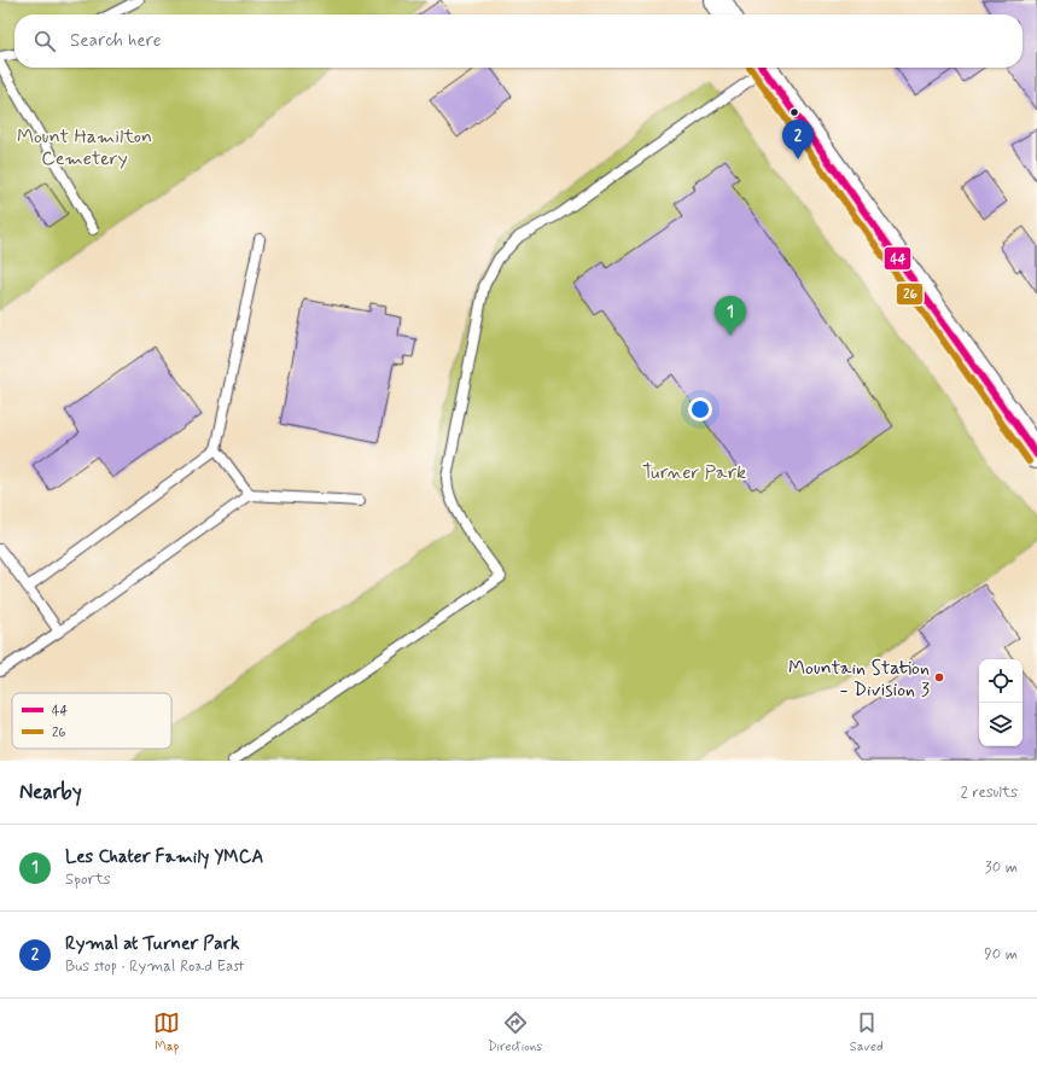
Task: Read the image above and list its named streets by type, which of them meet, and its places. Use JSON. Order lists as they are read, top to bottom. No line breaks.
{"parks":["Mount Hamilton Cemetery","Turner Park"],"places":["Mountain Station - Division 3"],"lines":["transit line 44","transit line 26"],"legend":["44","26"],"page":{"search":"Search here","pins":["2","1"],"heading":["Nearby","2 results"],"list":[{"mark":"1","name":"Les Chater Family YMCA","note":"Sports","value":"30 m"},{"mark":"2","name":"Rymal at Turner Park","note":"Bus stop · Rymal Road East","value":"90 m"}],"nav":["Map","Directions","Saved"]}}
